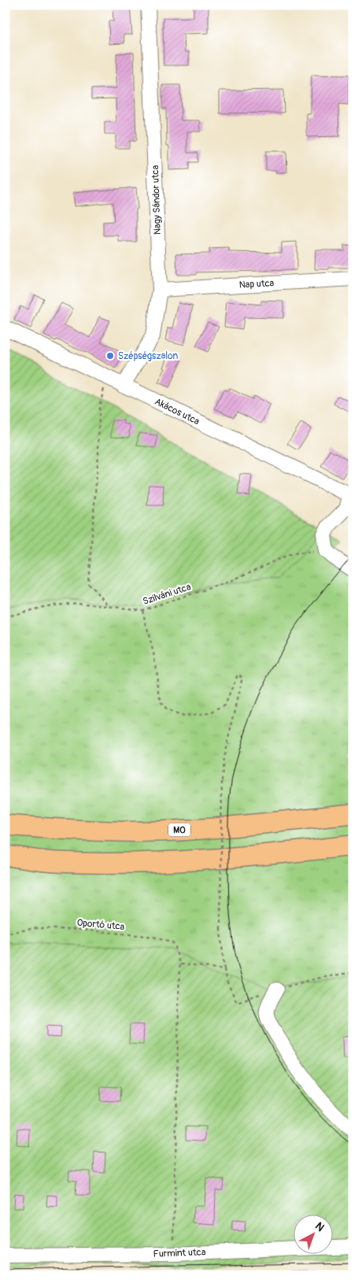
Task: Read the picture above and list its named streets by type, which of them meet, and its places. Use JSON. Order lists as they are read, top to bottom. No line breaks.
{"streets":{"highway":["M0"],"street":["Nagy Sándor utca","Nap utca","Akácos utca","Furmint utca"],"path":["Szilváni utca","Oportó utca"]},"crossings":[["Nagy Sándor utca","Nap utca"],["Nagy Sándor utca","Akácos utca"]],"places":["Szépségszalon"],"north":"top right"}
